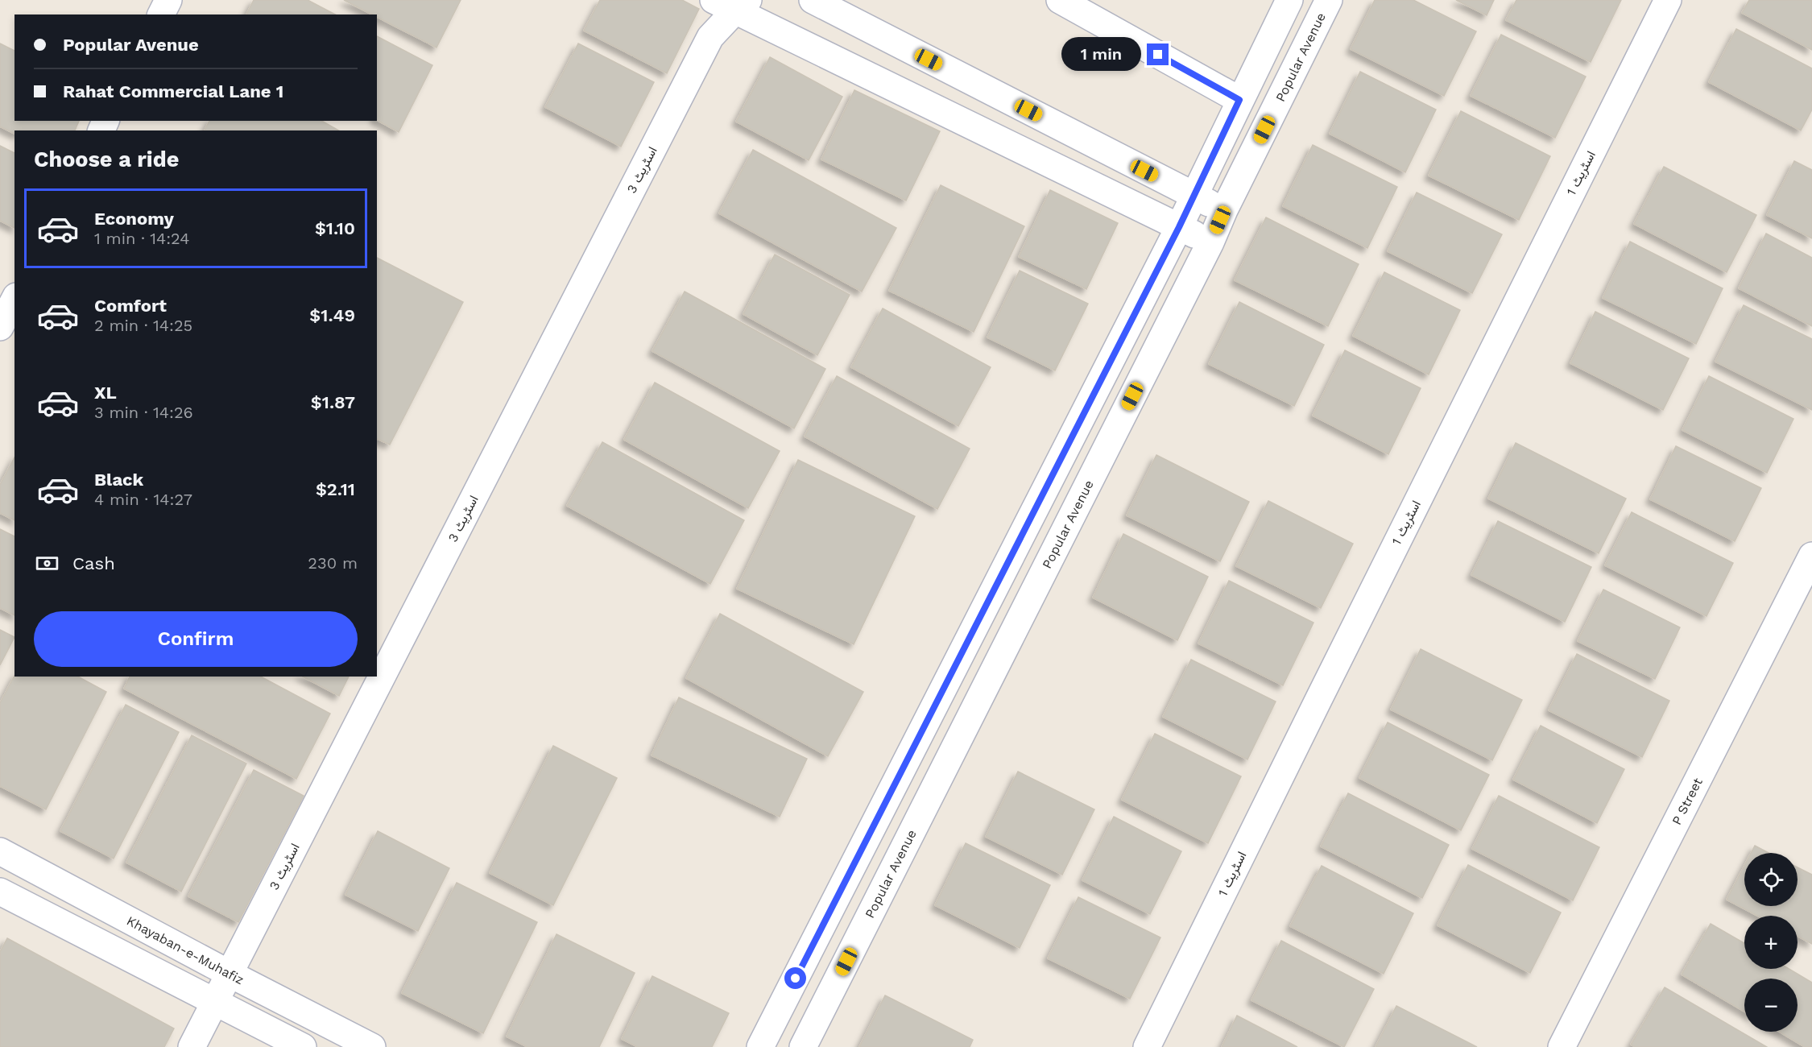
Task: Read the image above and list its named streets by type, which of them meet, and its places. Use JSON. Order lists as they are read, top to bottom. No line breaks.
{"streets":{"street":["Popular Avenue","اسٹریٹ 3","اسٹریٹ 1","P Street","Khayaban-e-Muhafiz"]},"crossings":[["اسٹریٹ 3","Khayaban-e-Muhafiz"]],"page":{"banner":["Popular Avenue","Rahat Commercial Lane 1"],"bubble":"1 min","heading":"Choose a ride","list":[{"name":"Economy","note":"1 min · 14:24","value":"$1.10"},{"name":"Comfort","note":"2 min · 14:25","value":"$1.49"},{"name":"XL","note":"3 min · 14:26","value":"$1.87"},{"name":"Black","note":"4 min · 14:27","value":"$2.11"}],"pay":["Cash","230 m"],"buttons":"Confirm","map_buttons":["+","−"]}}
